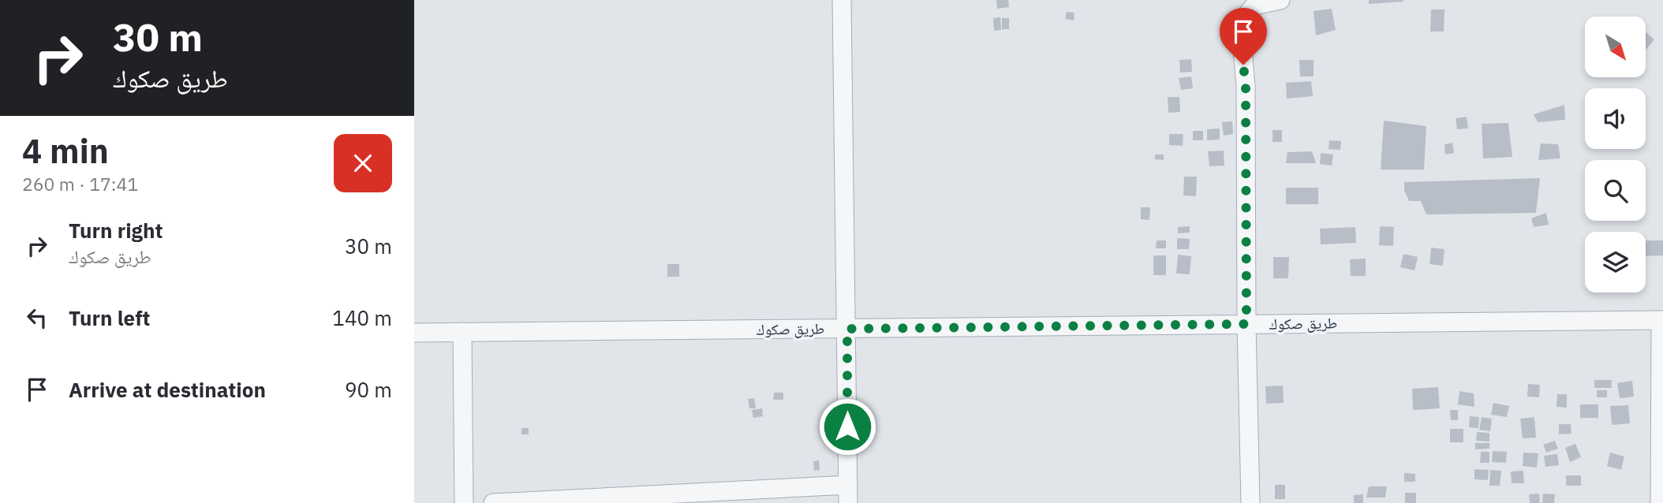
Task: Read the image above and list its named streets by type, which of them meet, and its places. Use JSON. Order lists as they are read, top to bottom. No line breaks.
{"streets":{"street":["طريق صكوك"]},"north":"bottom right","page":{"turn":["30 m","طريق صكوك"],"heading":["4 min","260 m · 17:41"],"list":[{"name":"Turn right","note":"طريق صكوك","value":"30 m"},{"name":"Turn left","value":"140 m"},{"name":"Arrive at destination","value":"90 m"}]}}
